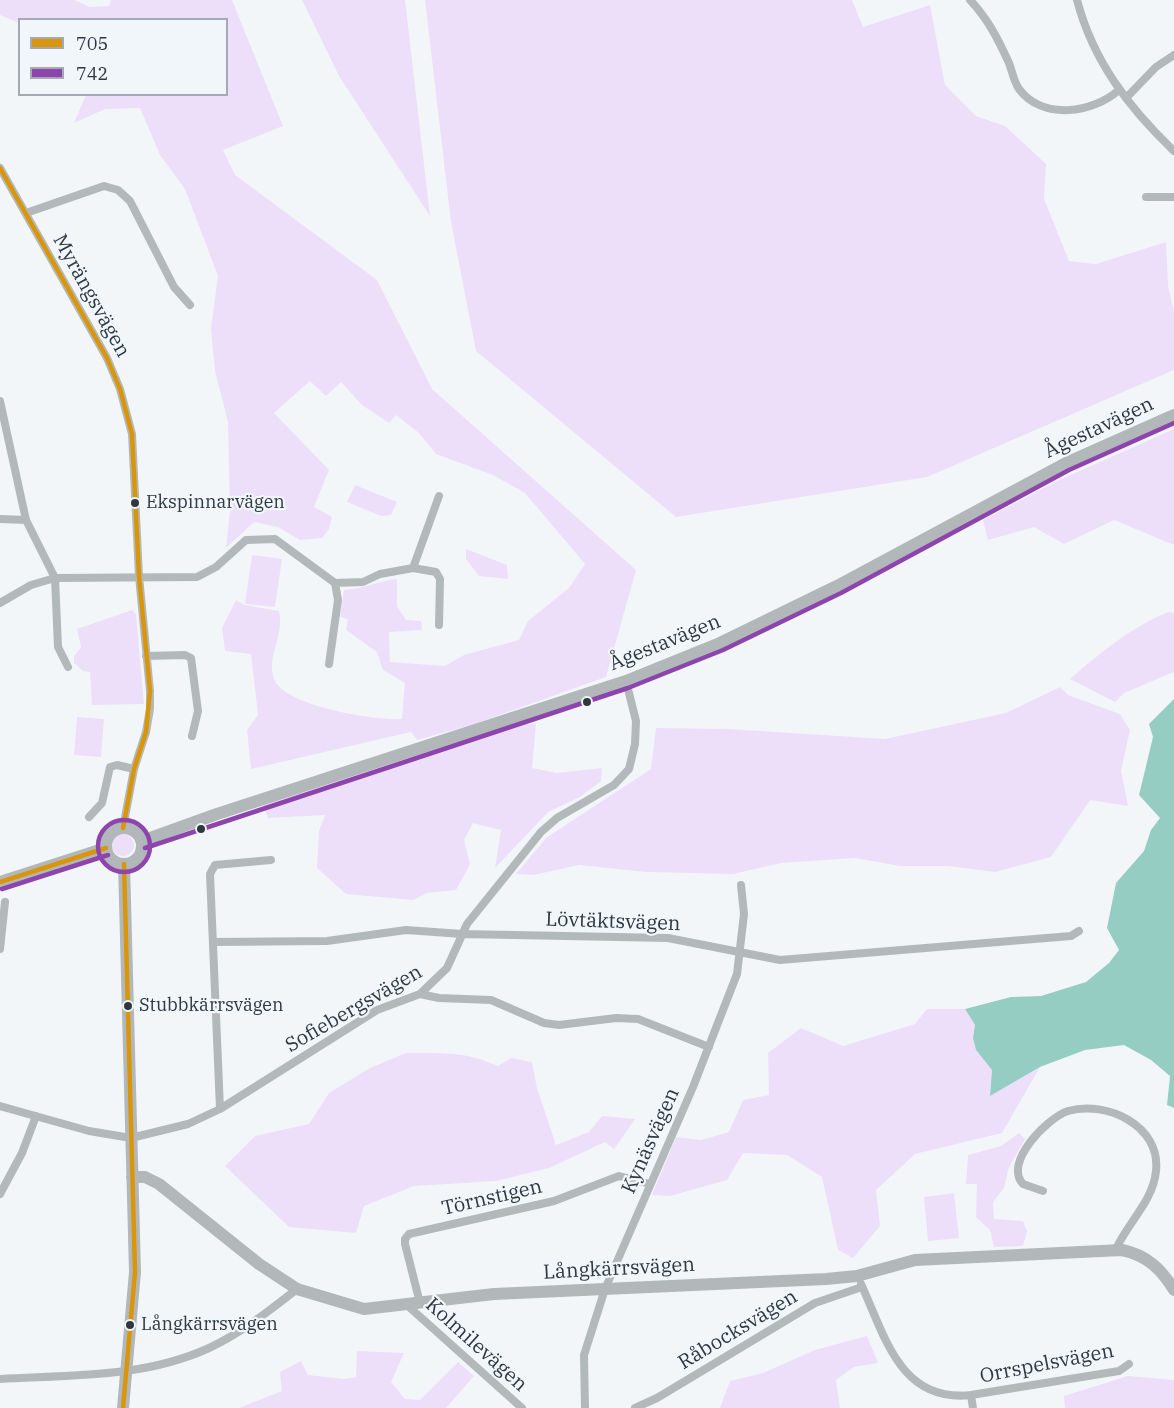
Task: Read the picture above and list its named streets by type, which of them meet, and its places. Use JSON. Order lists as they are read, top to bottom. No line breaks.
{"streets":{"street":["Myrängsvägen","Ågestavägen","Lövtäktsvägen","Sofiebergsvägen","Kynäsvägen","Törnstigen","Långkärrsvägen","Råbocksvägen","Kolmilevägen","Orrspelsvägen"]},"crossings":[["Myrängsvägen","Ågestavägen"],["Ågestavägen","Sofiebergsvägen"],["Lövtäktsvägen","Sofiebergsvägen"],["Lövtäktsvägen","Kynäsvägen"],["Kynäsvägen","Törnstigen"],["Kynäsvägen","Långkärrsvägen"],["Törnstigen","Långkärrsvägen"],["Törnstigen","Kolmilevägen"],["Långkärrsvägen","Råbocksvägen"],["Långkärrsvägen","Kolmilevägen"],["Långkärrsvägen","Orrspelsvägen"],["Råbocksvägen","Orrspelsvägen"]],"places":["Ekspinnarvägen","Stubbkärrsvägen","Långkärrsvägen"],"lines":["transit line 705","transit line 742"],"legend":["705","742"]}
